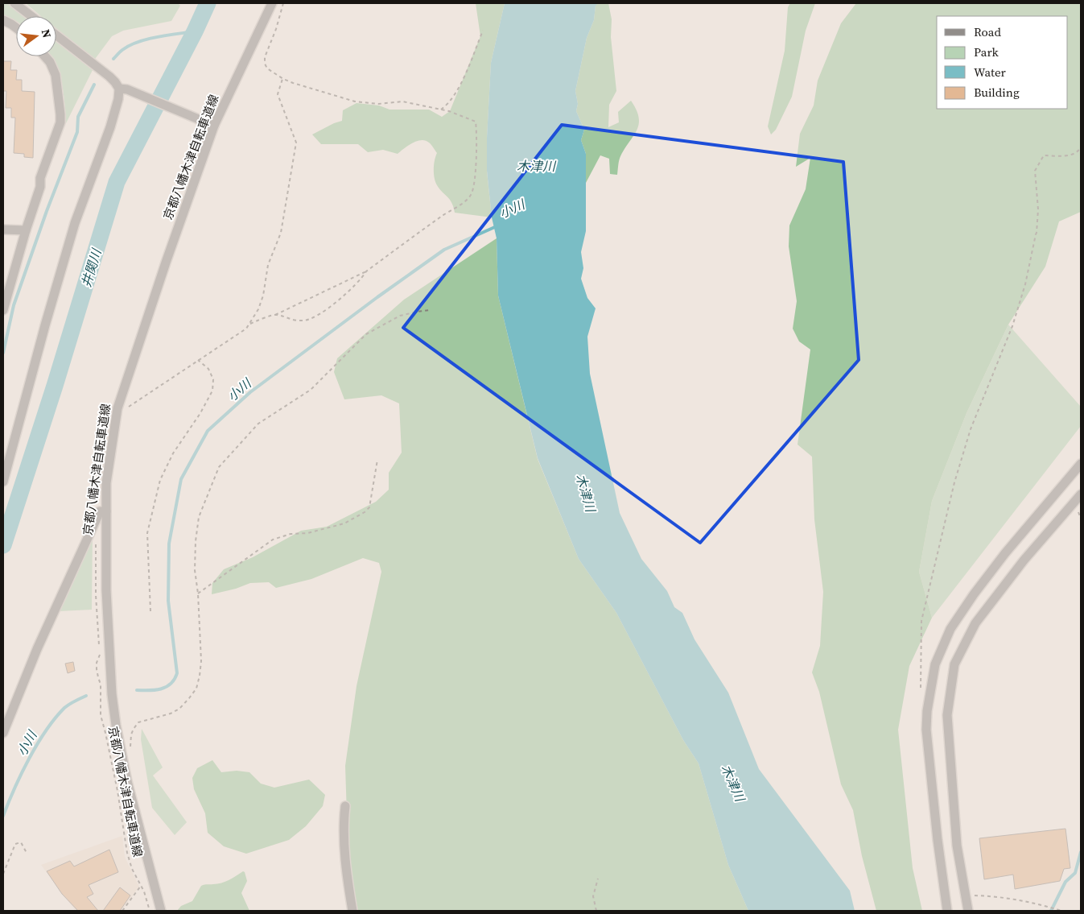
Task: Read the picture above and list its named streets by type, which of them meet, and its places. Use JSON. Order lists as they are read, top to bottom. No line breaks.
{"streets":{"path":["京都八幡木津自転車道線"]},"water":["木津川","小川","井関川"],"legend":["Road","Park","Water","Building"],"north":"right"}
